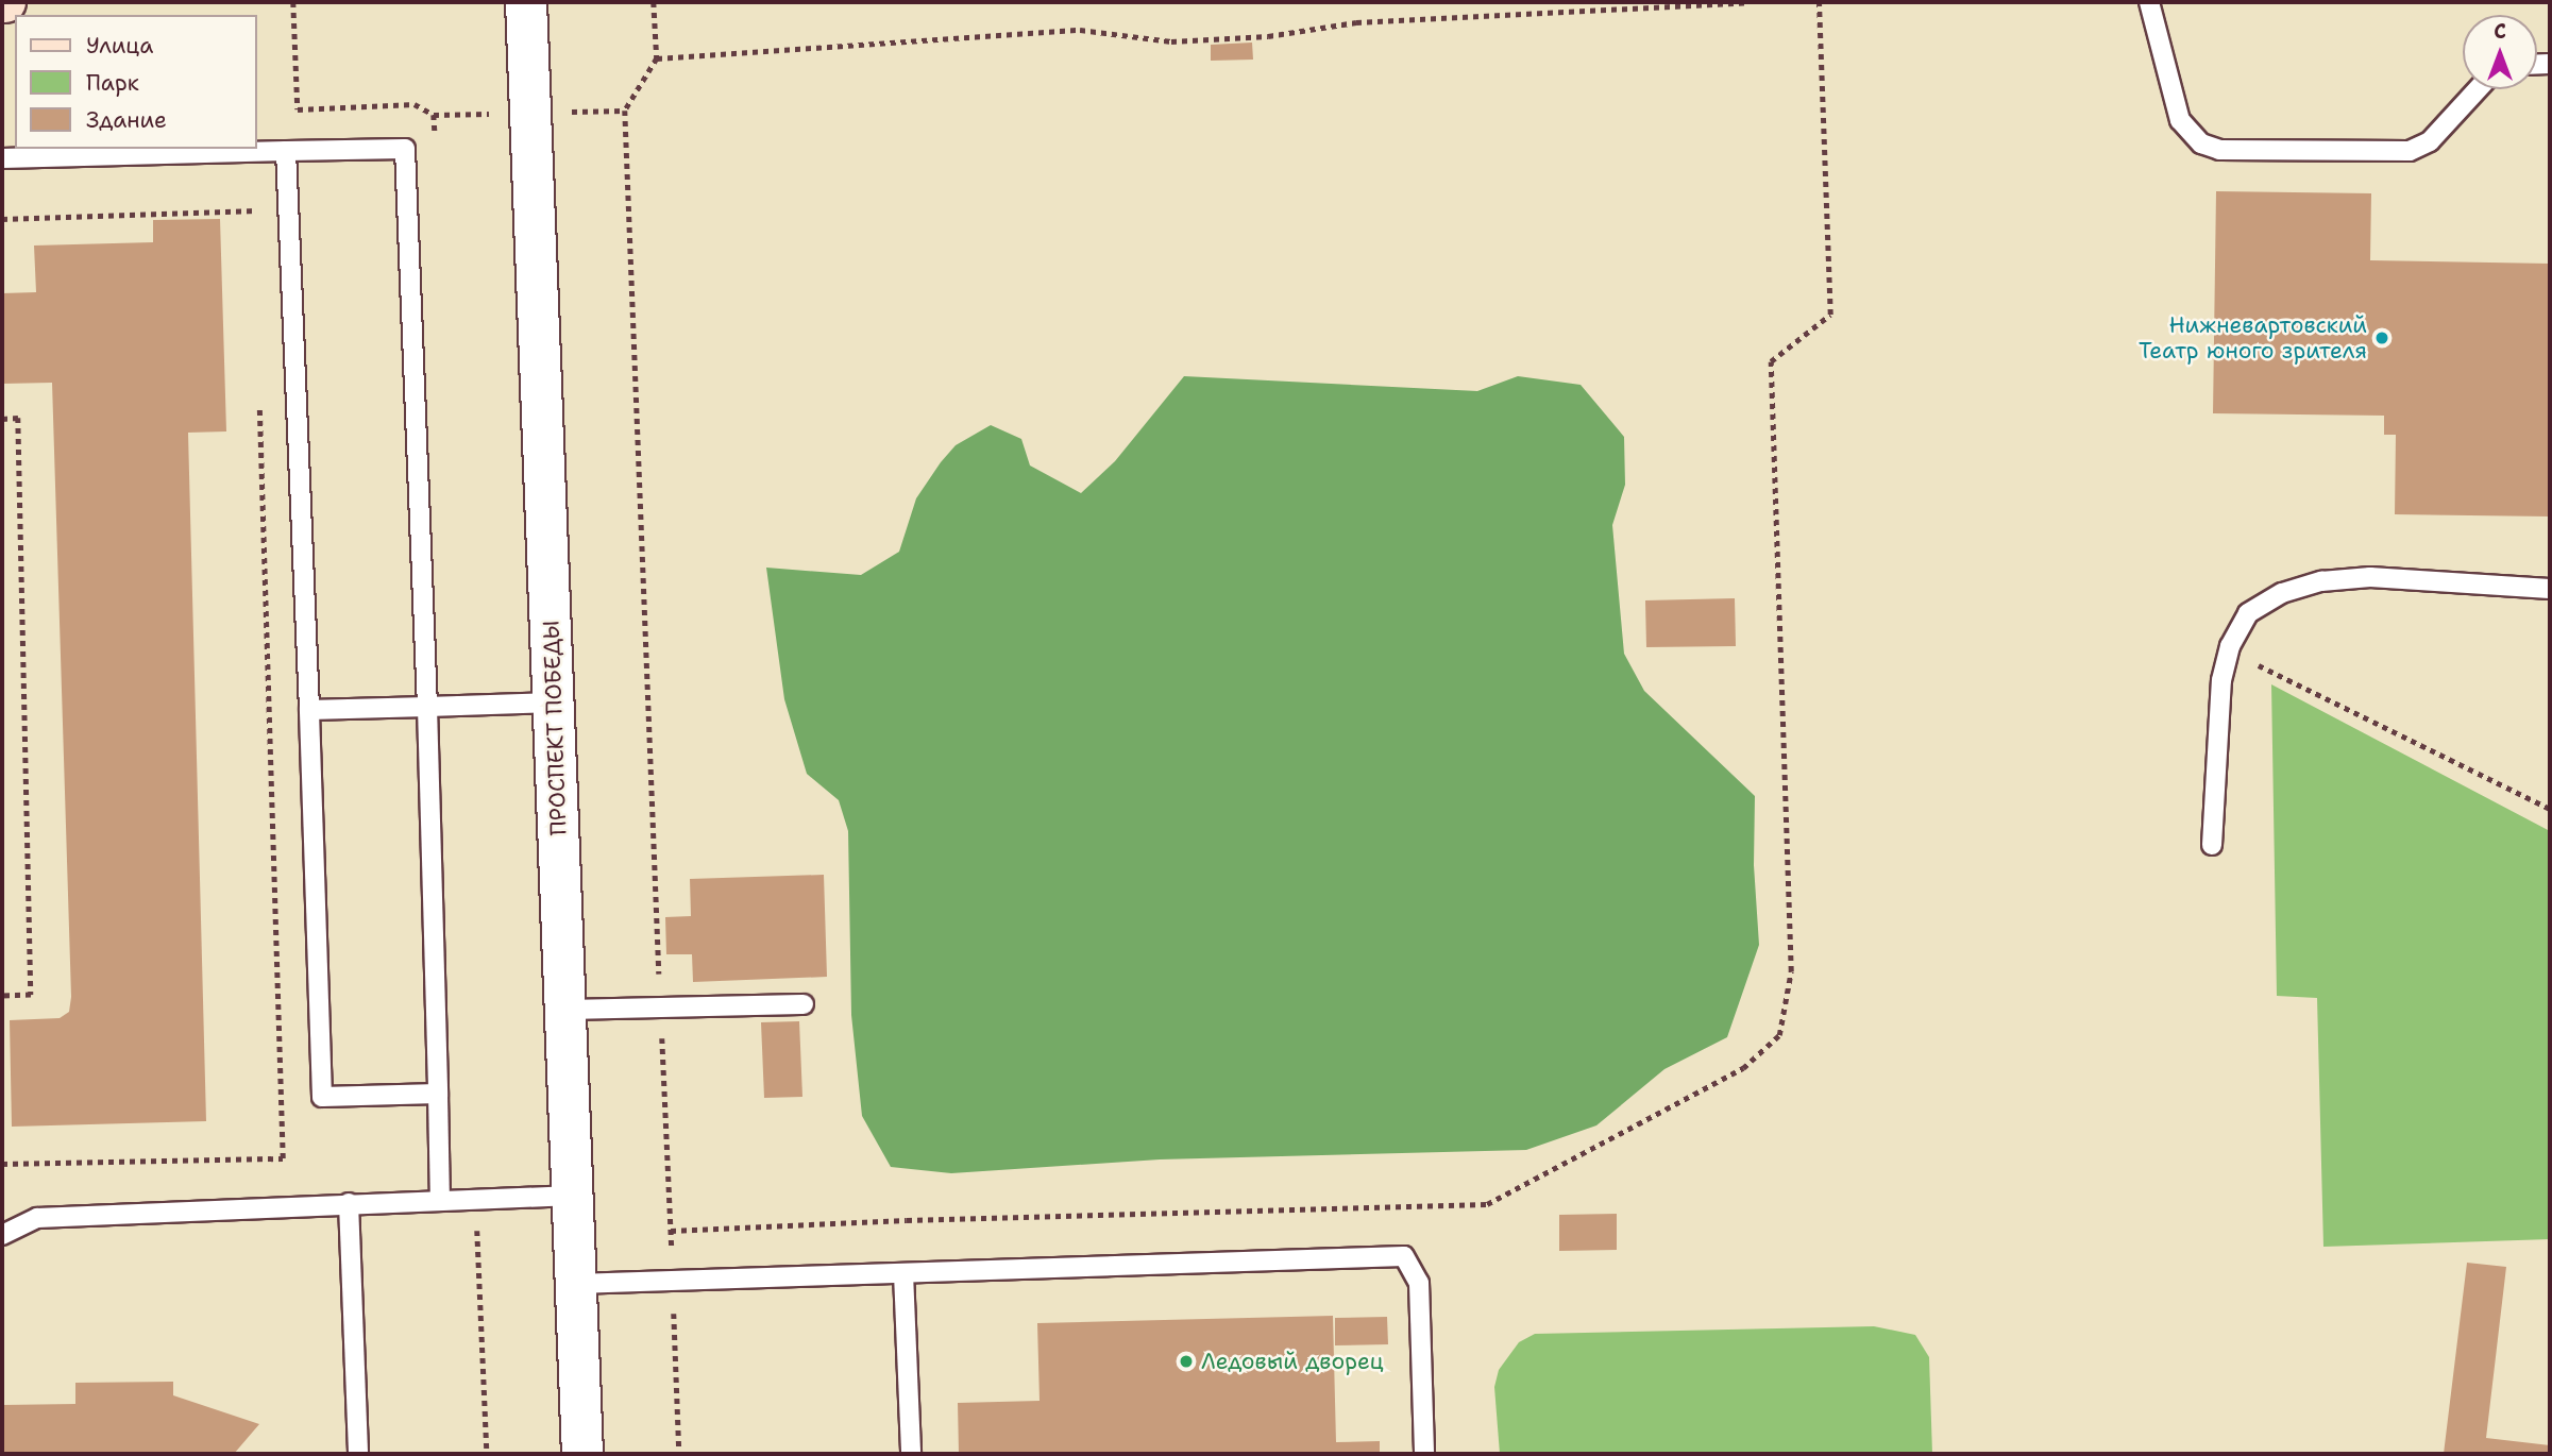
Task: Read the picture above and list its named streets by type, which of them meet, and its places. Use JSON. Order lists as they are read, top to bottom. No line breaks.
{"streets":{"street":["ПРОСПЕКТ ПОБЕДЫ"]},"places":["Нижневартовский Театр юного зрителя","Ледовый дворец"],"legend":["Улица","Парк","Здание"],"north":"top"}
